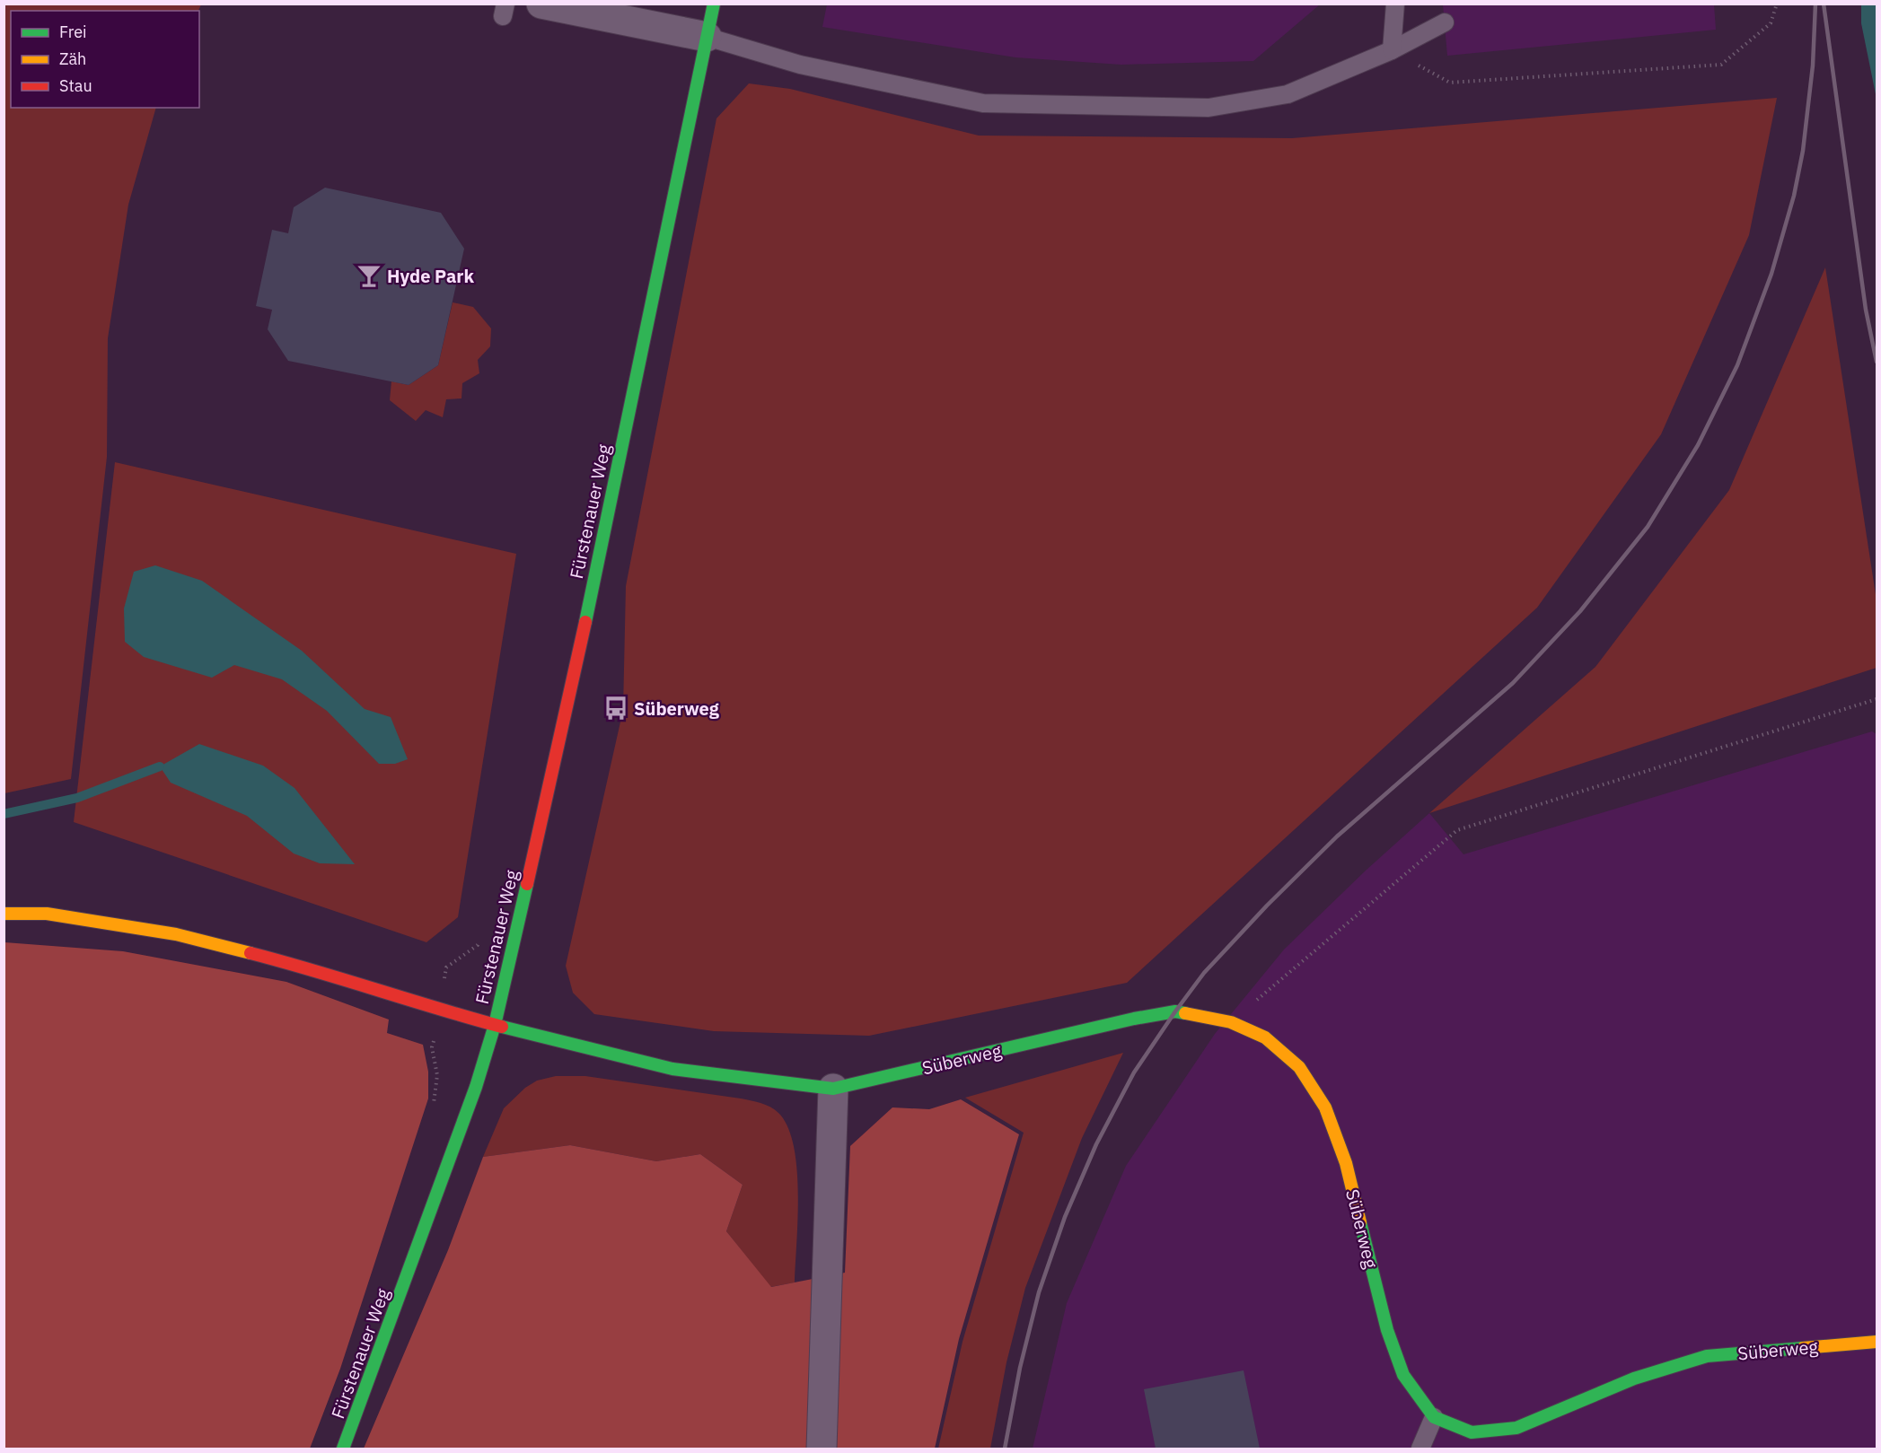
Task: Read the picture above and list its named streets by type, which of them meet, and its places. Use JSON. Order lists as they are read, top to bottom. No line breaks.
{"streets":{"street":["Fürstenauer Weg","Süberweg"]},"crossings":[["Fürstenauer Weg","Süberweg"]],"places":{"bar":["Hyde Park"],"bus stop":["Süberweg"]},"legend":["Frei","Zäh","Stau"]}
